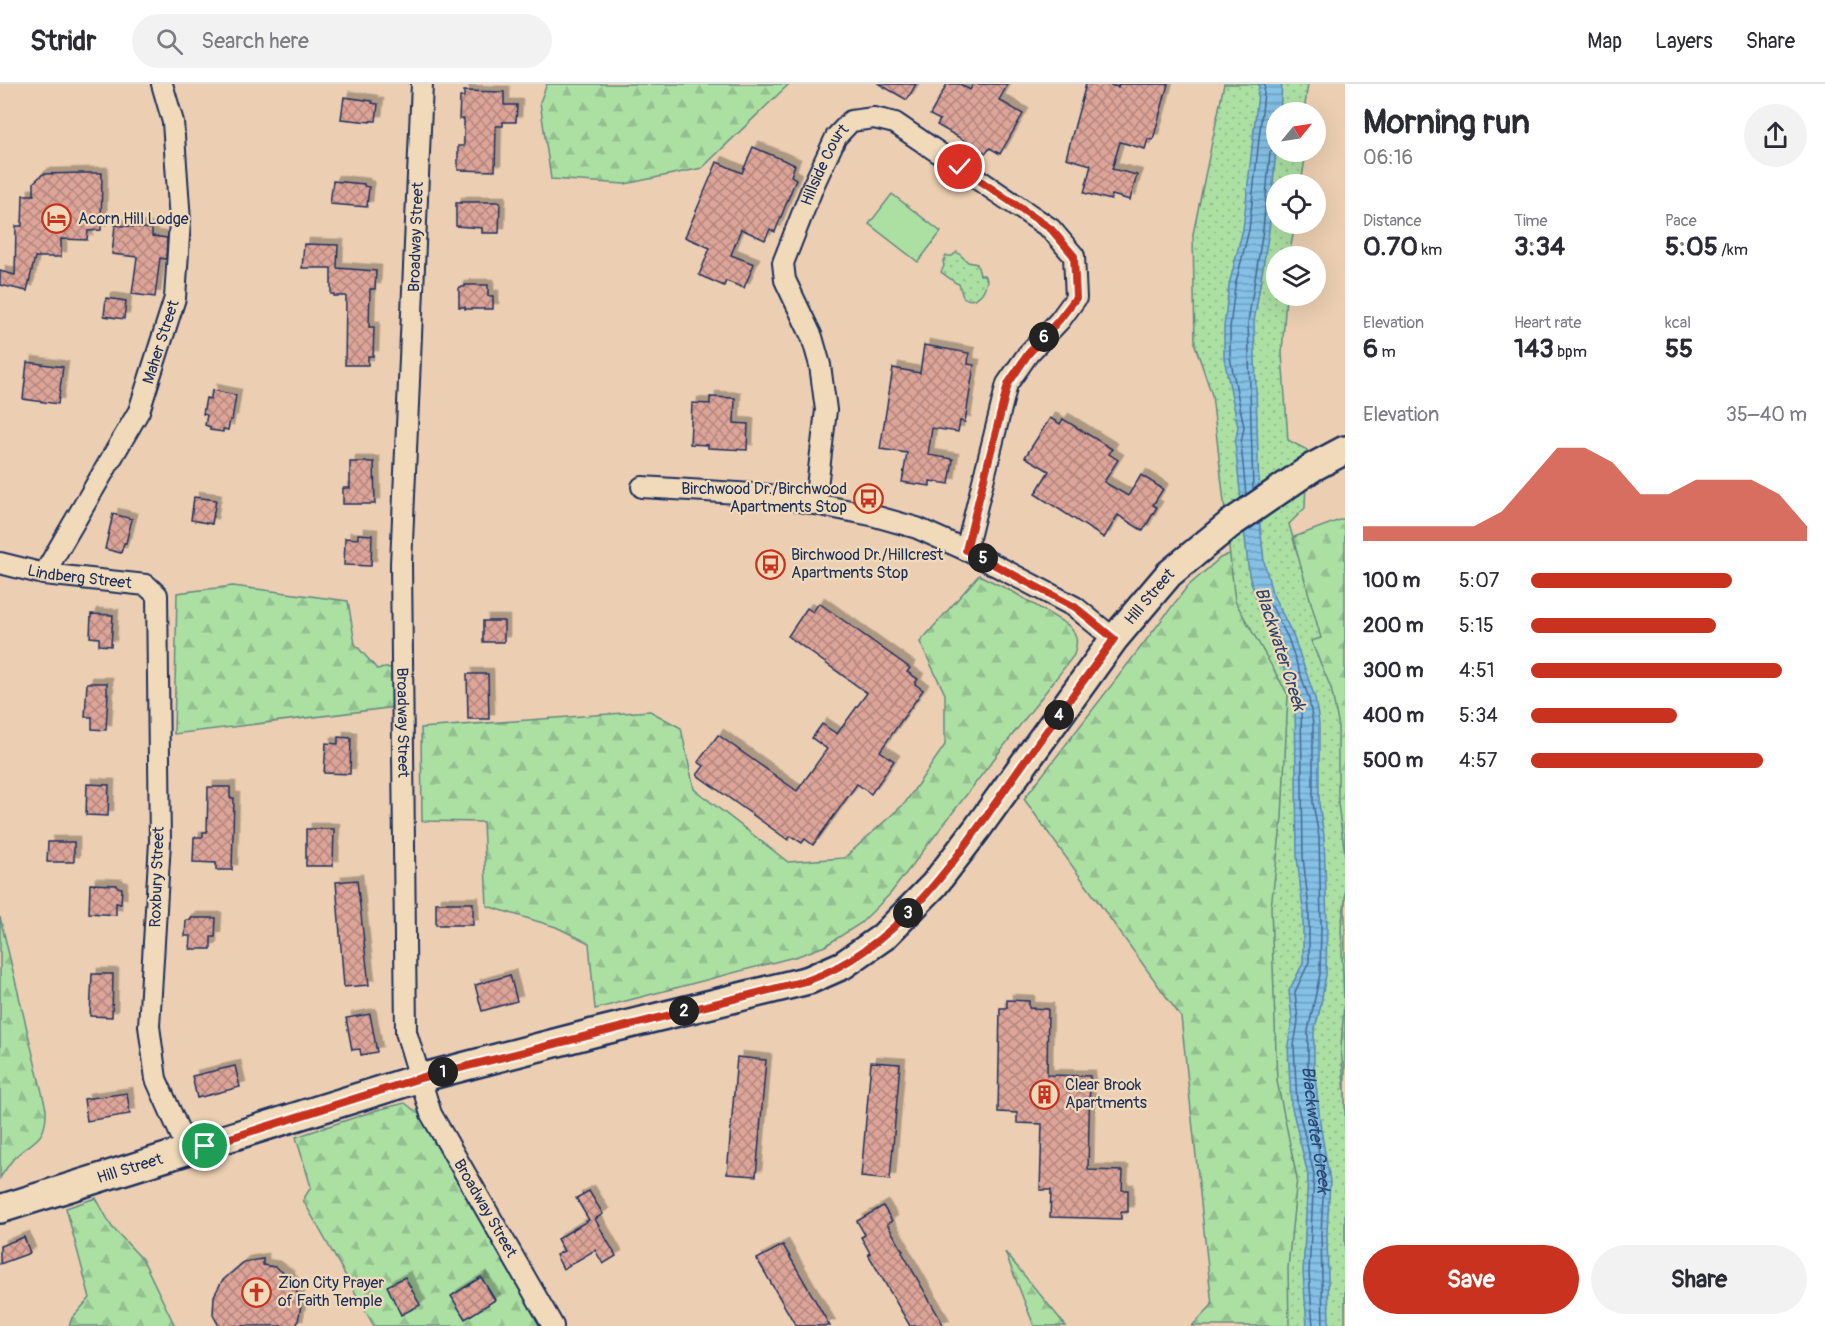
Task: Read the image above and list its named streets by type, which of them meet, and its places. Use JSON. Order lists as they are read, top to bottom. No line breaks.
{"streets":{"street":["Hillside Court","Broadway Street","Maher Street","Lindberg Street","Hill Street","Roxbury Street"]},"crossings":[["Broadway Street","Hill Street"],["Maher Street","Lindberg Street"],["Lindberg Street","Roxbury Street"],["Hill Street","Roxbury Street"]],"water":["Blackwater Creek"],"places":{"hotel":["Acorn Hill Lodge"],"bus stop":["Birchwood Dr./Birchwood Apartments Stop","Birchwood Dr./Hillcrest Apartments Stop"],"building":["Clear Brook Apartments"],"church":["Zion City Prayer of Faith Temple"]},"north":"top right","page":{"header":"Stridr","search":"Search here","nav":["Map","Layers","Share"],"heading":["Morning run","06:16"],"stats":[["Distance","0.70 km"],["Time","3:34"],["Pace","5:05 /km"],["Elevation","6 m"],["Heart rate","143 bpm"],["kcal","55"]],"pins":["6","5","4","3","2","1"],"chart":["Elevation","35–40 m"],"list":[{"name":"100 m","note":"5:07"},{"name":"200 m","note":"5:15"},{"name":"300 m","note":"4:51"},{"name":"400 m","note":"5:34"},{"name":"500 m","note":"4:57"}],"buttons":["Save","Share"]}}
